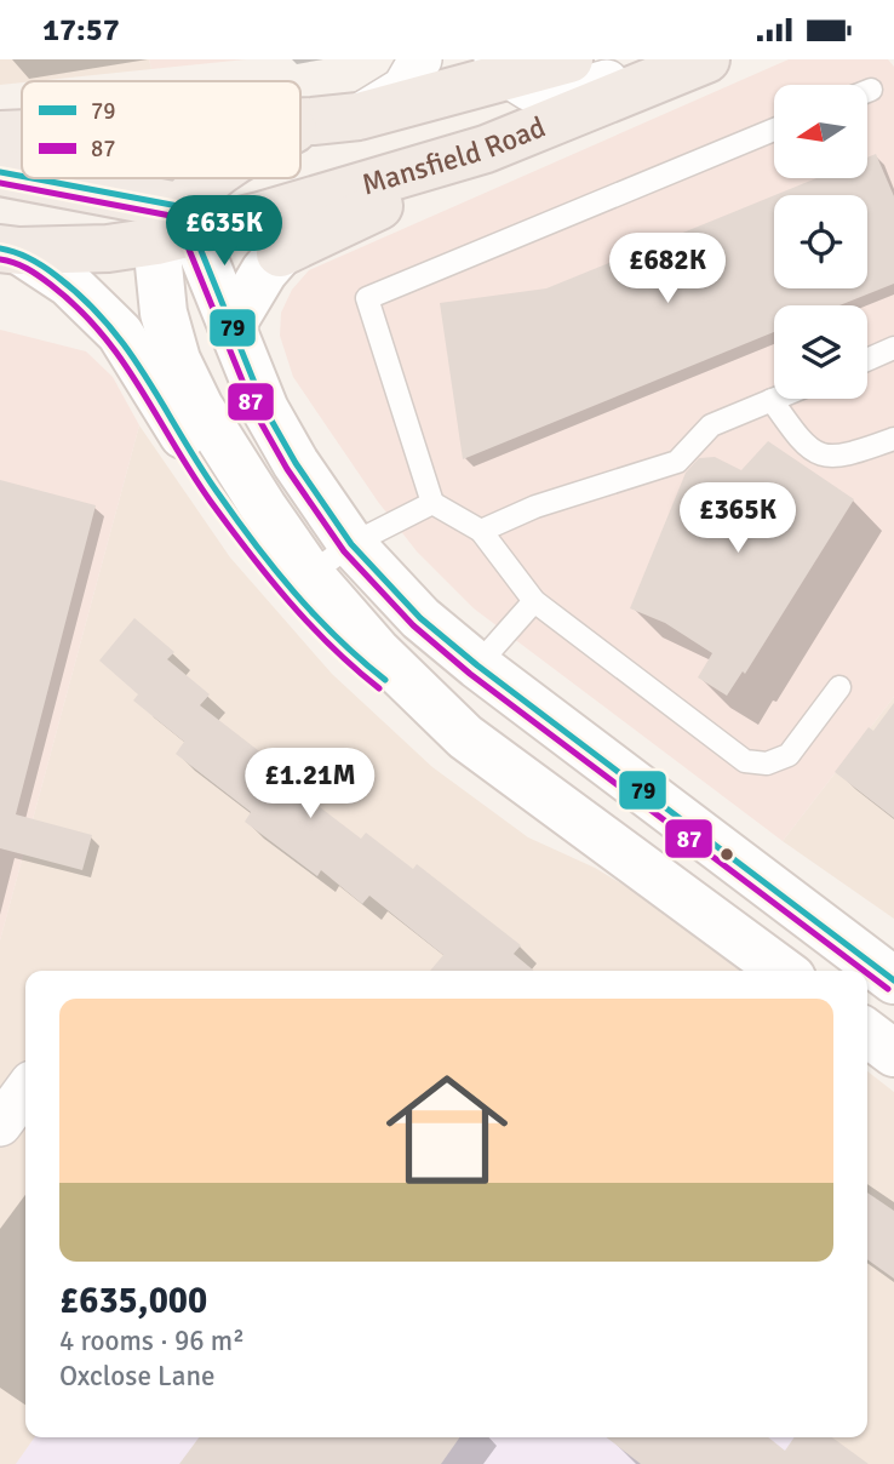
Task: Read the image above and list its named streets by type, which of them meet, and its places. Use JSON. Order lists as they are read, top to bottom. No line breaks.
{"streets":{"highway":["Mansfield Road"]},"lines":["transit line 79","transit line 87"],"legend":["79","87"],"north":"left","page":{"status":"17:57","price":["£635K","£682K","£365K","£1.21M"],"list":[{"name":"£635,000","note":"4 rooms · 96 m² · Oxclose Lane"}]}}
